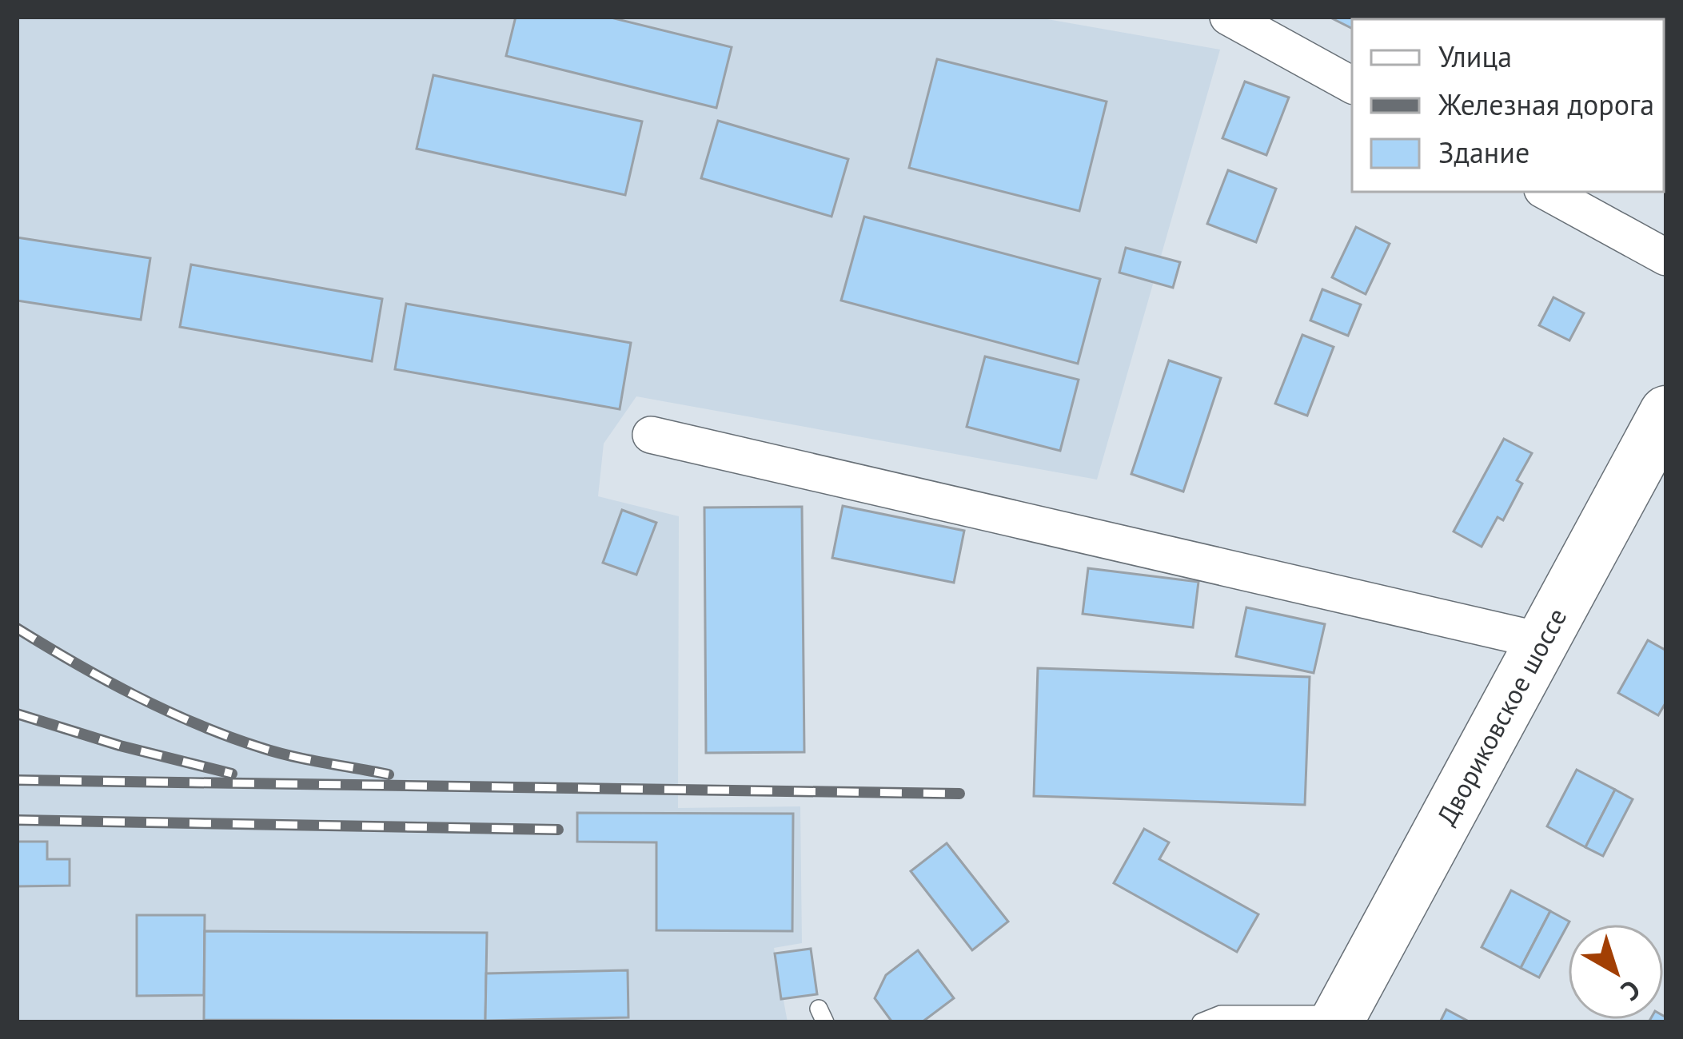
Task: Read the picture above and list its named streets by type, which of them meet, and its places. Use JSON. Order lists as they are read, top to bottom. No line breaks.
{"streets":{"main road":["Двориковское шоссе"]},"legend":["Улица","Железная дорога","Здание"],"north":"bottom right"}
